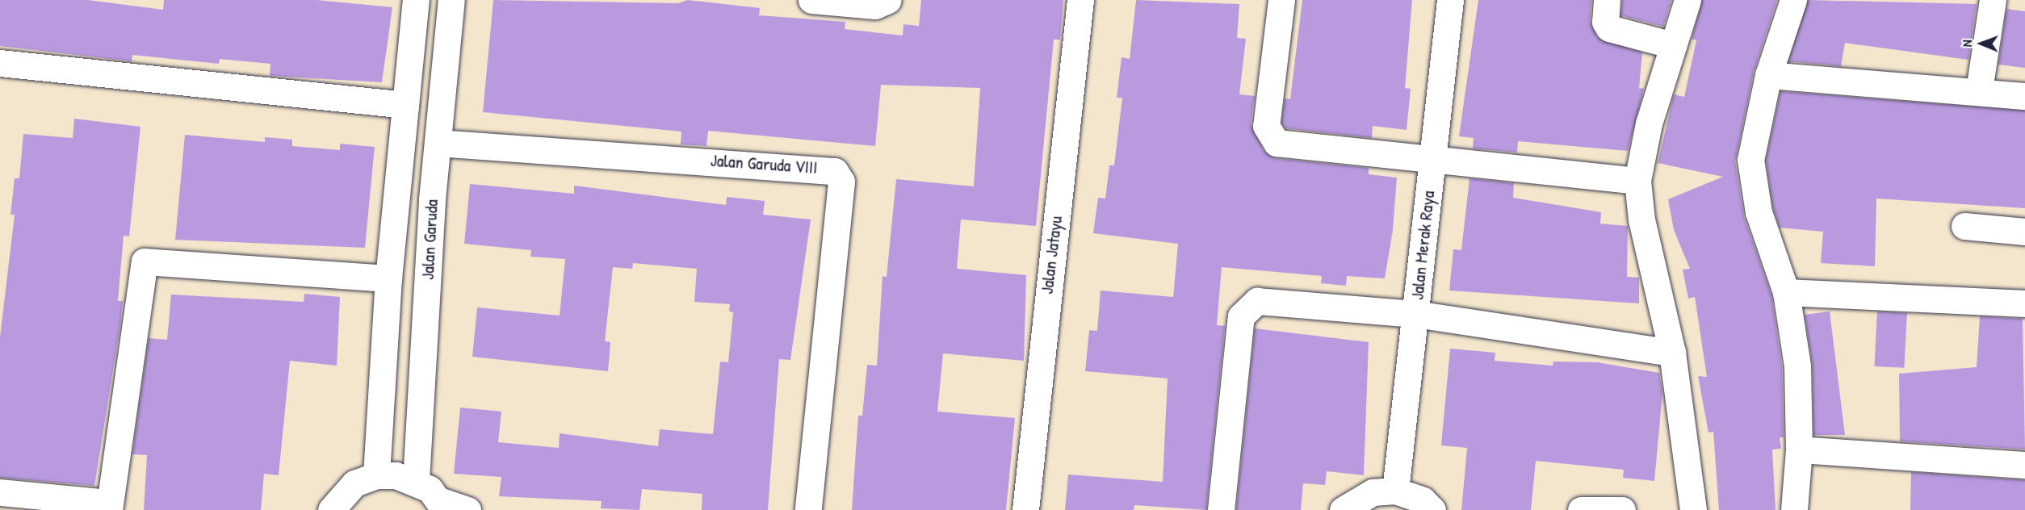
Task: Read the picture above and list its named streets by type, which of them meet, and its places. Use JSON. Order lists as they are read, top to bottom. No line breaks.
{"streets":{"street":["Jalan Garuda VIII","Jalan Garuda","Jalan Merak Raya","Jalan Jatayu"]},"crossings":[["Jalan Garuda VIII","Jalan Garuda"]],"north":"left"}
